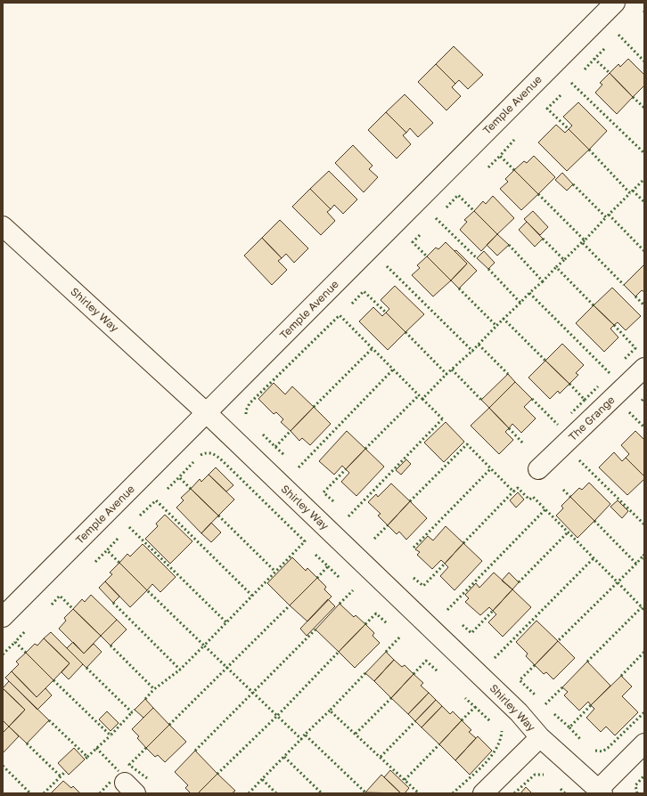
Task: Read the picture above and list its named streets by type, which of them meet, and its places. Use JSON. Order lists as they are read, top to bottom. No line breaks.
{"streets":{"street":["Temple Avenue","Shirley Way","The Grange"]},"crossings":[["Temple Avenue","Shirley Way"]]}
